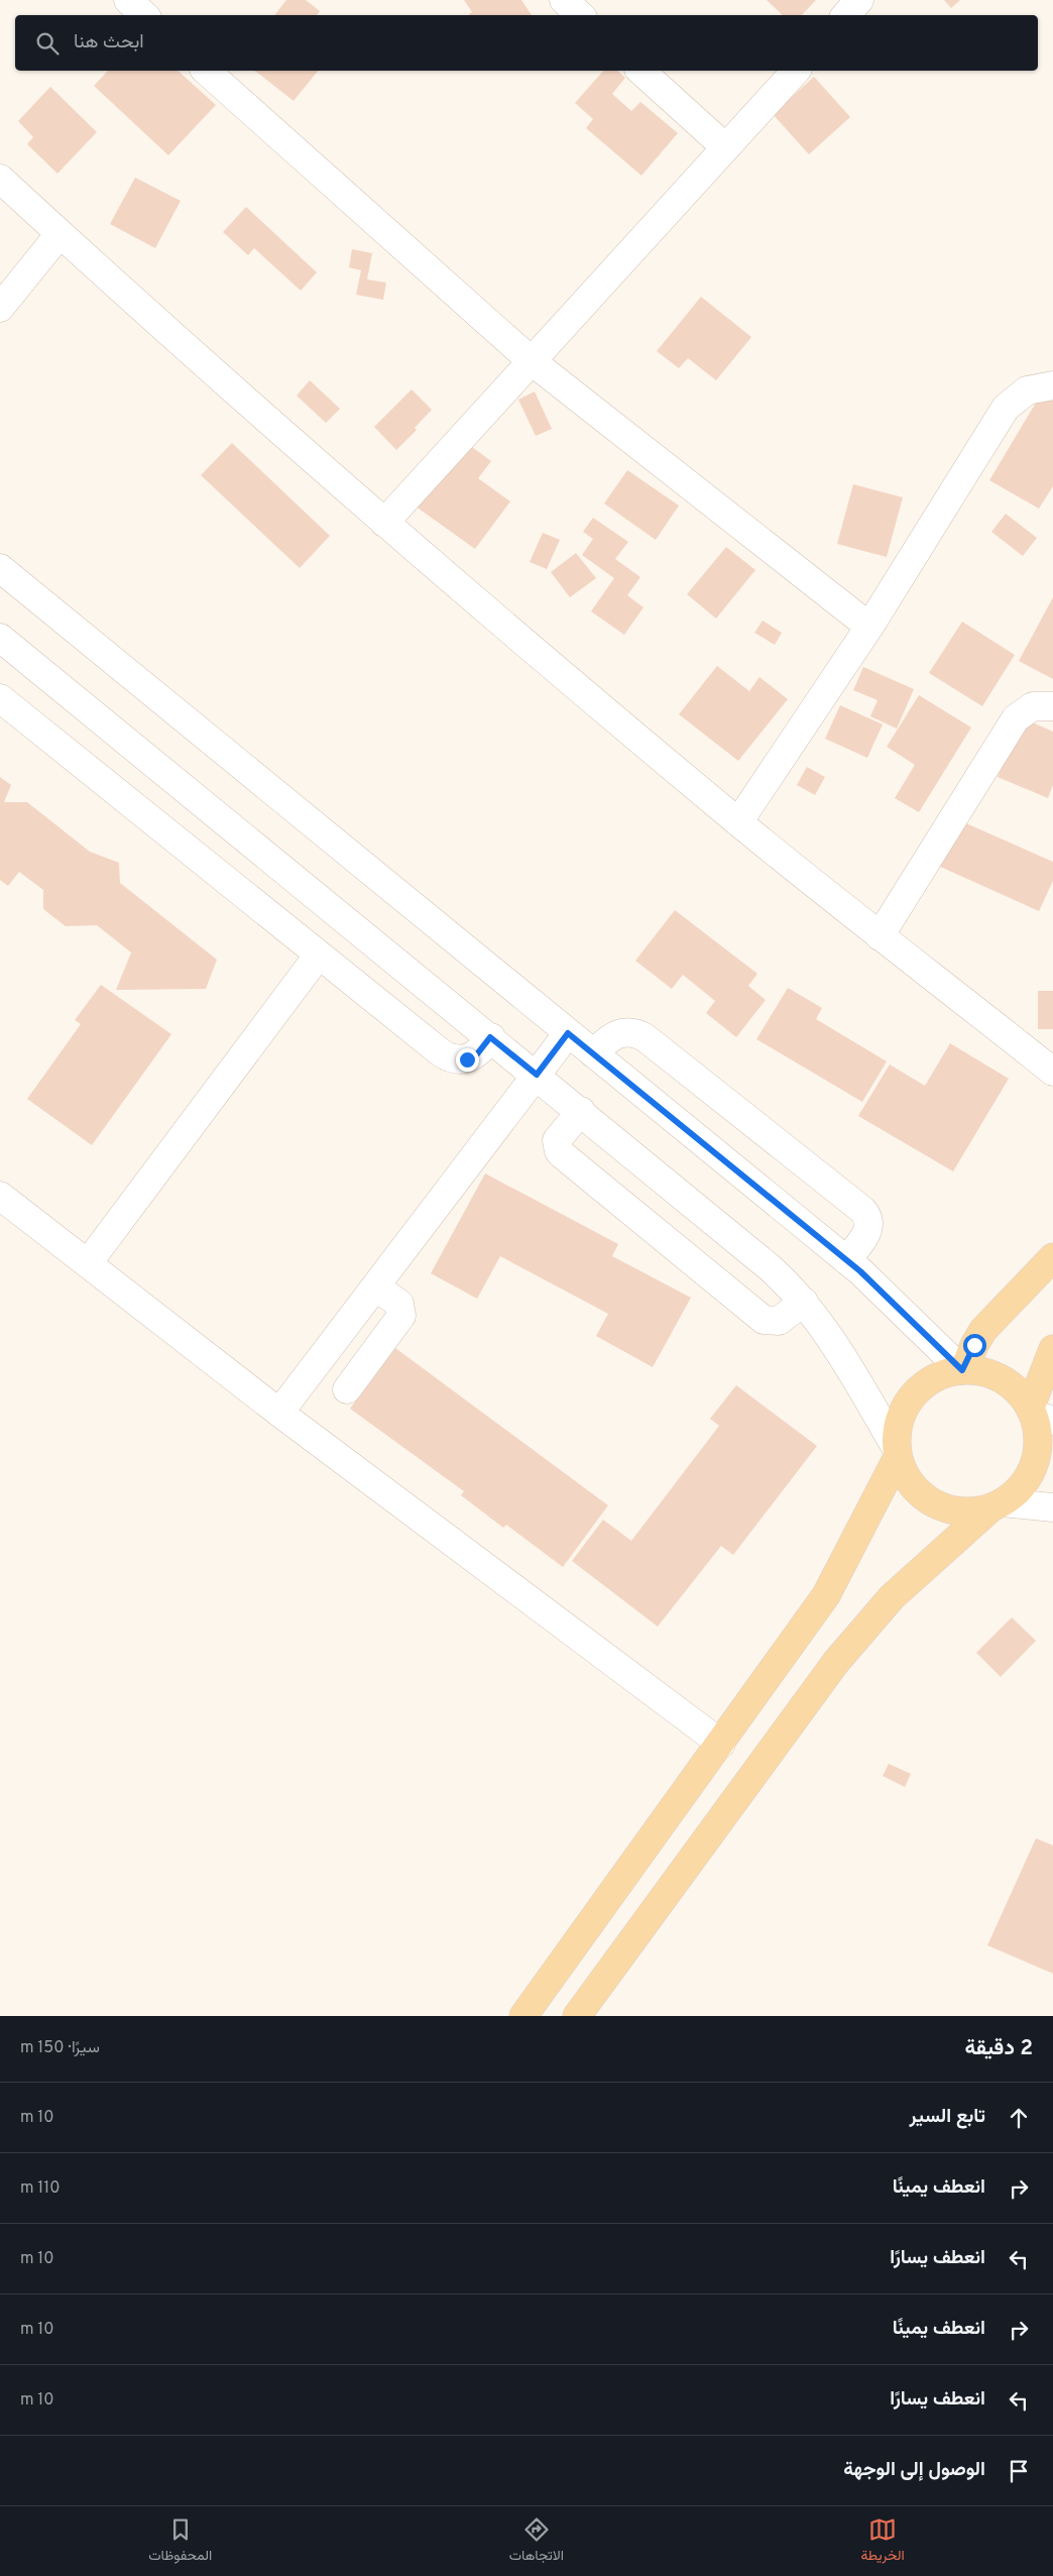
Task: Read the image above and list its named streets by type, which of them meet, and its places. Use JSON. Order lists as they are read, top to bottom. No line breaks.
{"page":{"search":"ابحث هنا","heading":["2 دقيقة","سيرًا · 150 m"],"list":[["تابع السير","10 m"],["انعطف يمينًا","110 m"],["انعطف يسارًا","10 m"],["انعطف يمينًا","10 m"],["انعطف يسارًا","10 m"],"الوصول إلى الوجهة"],"nav":["الخريطة","الاتجاهات","المحفوظات"]}}
